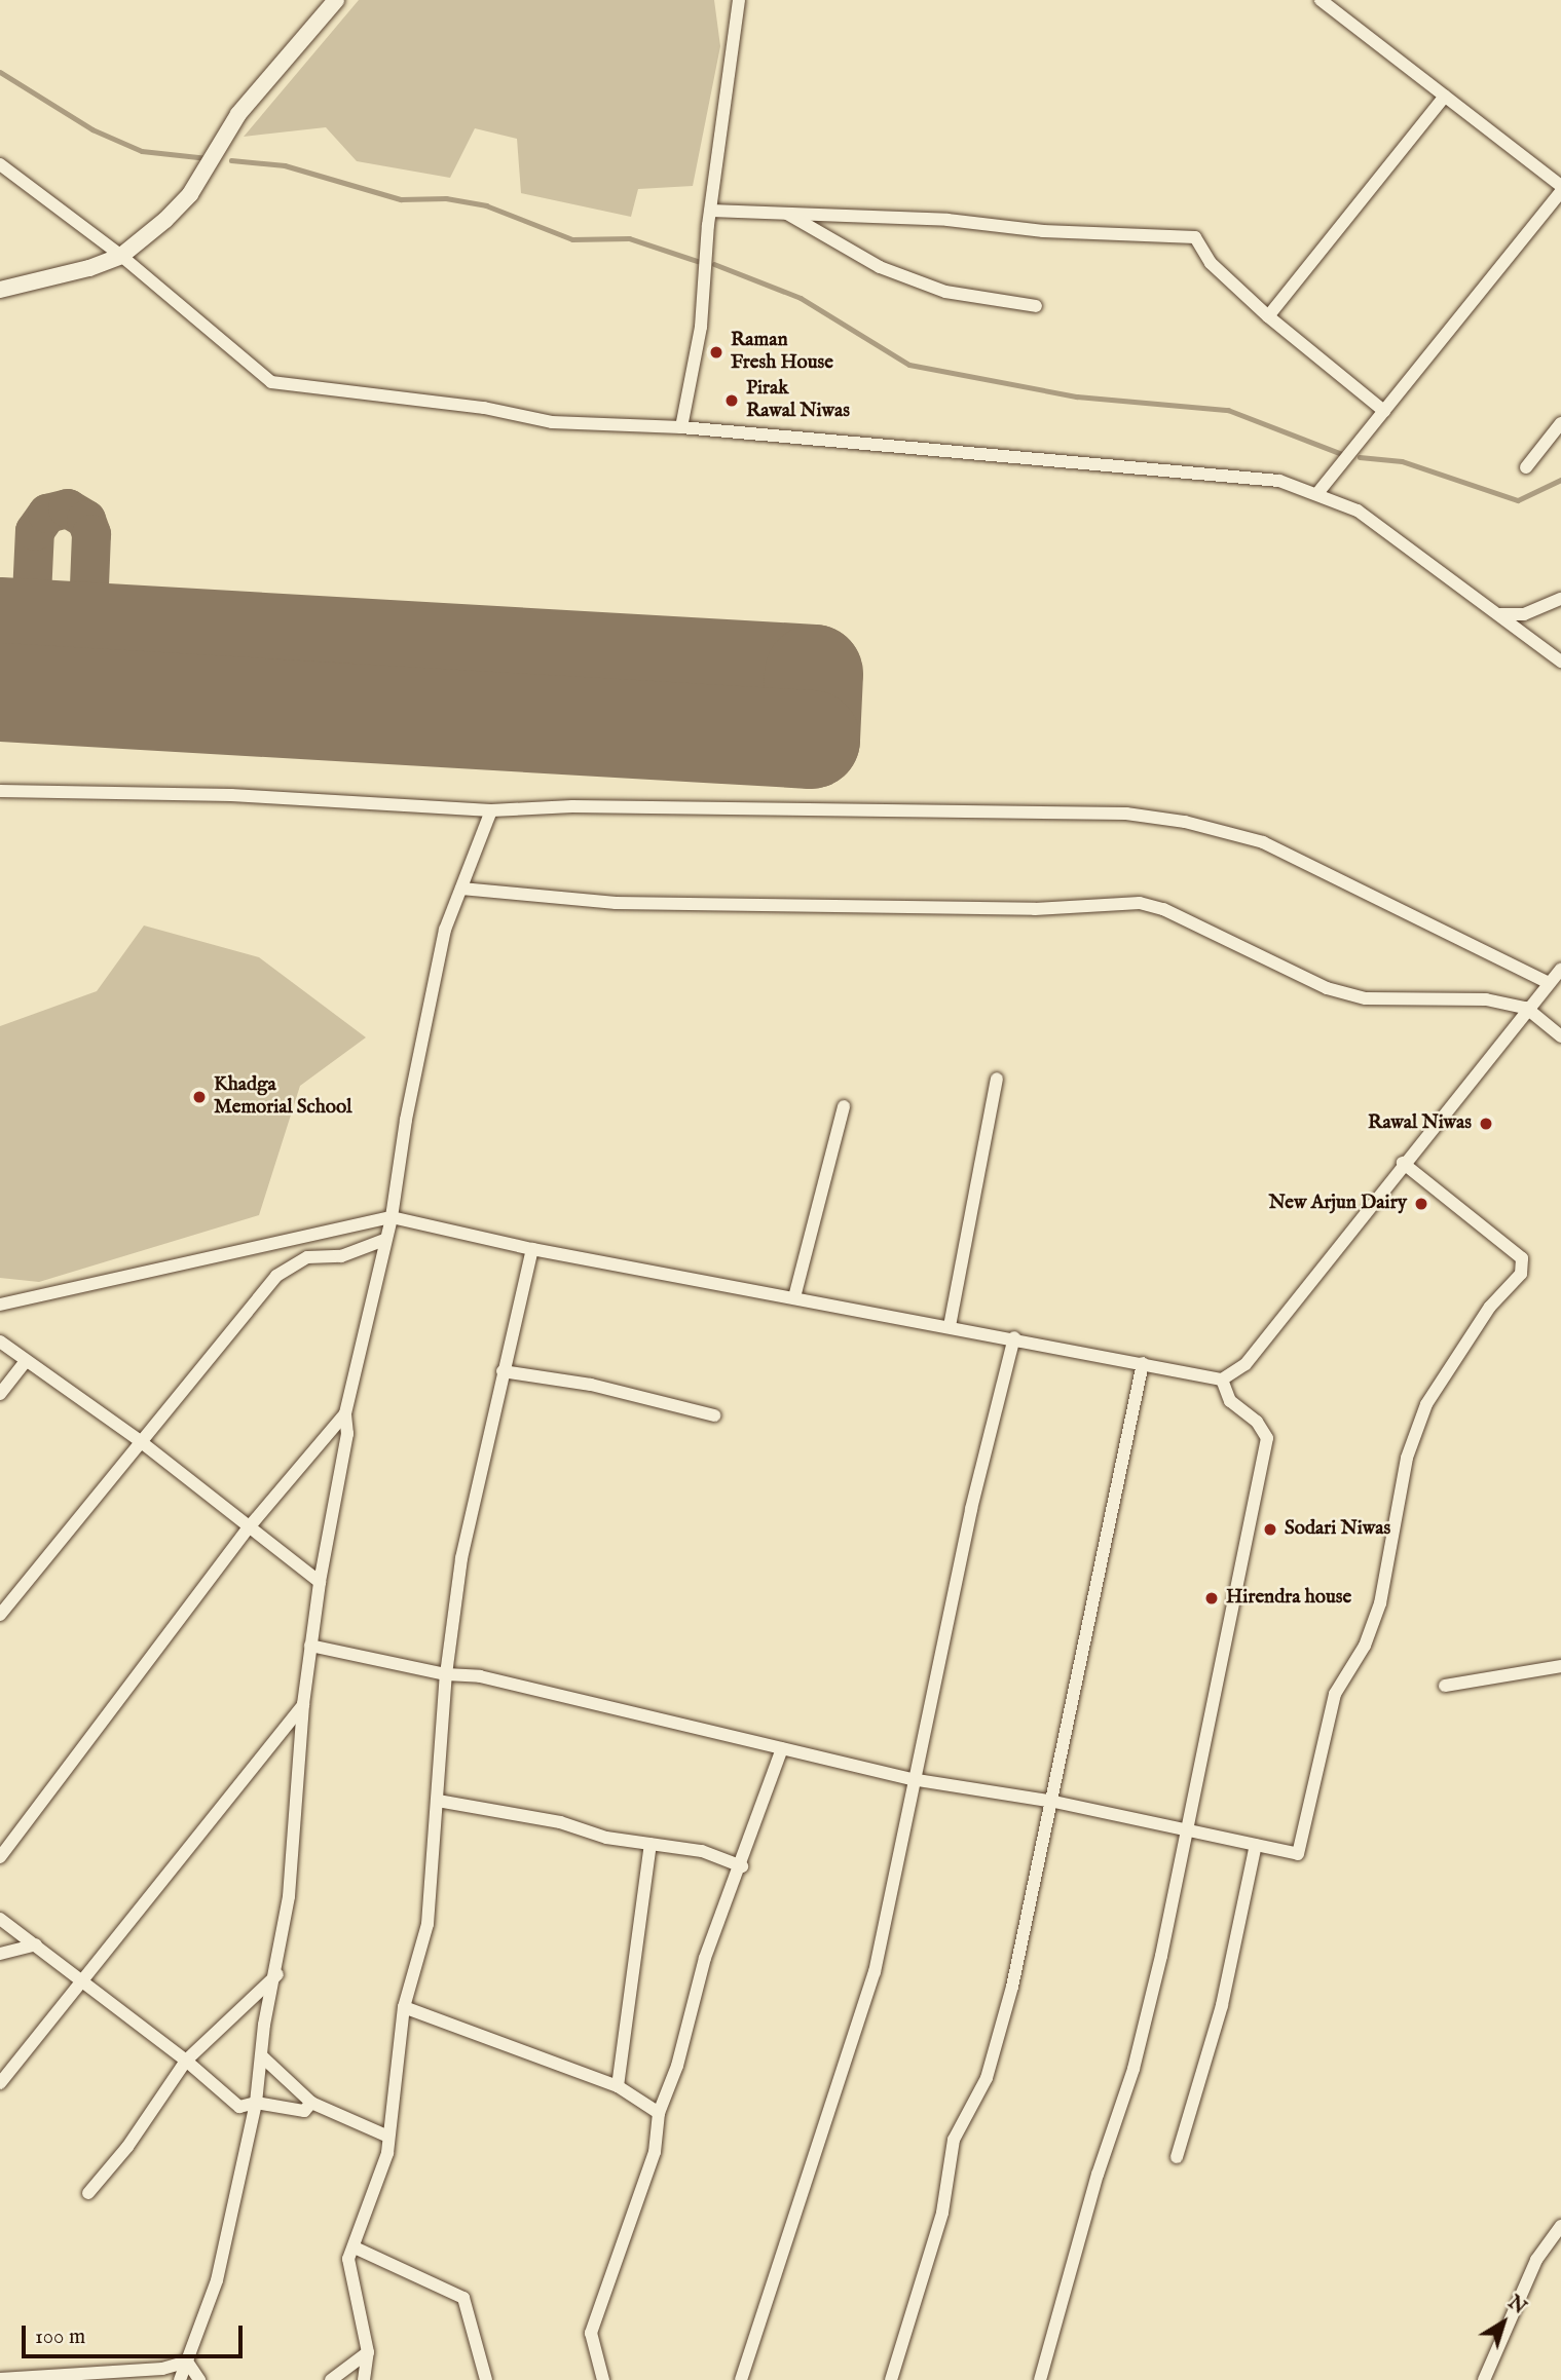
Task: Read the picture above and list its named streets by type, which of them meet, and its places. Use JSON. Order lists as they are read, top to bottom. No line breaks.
{"places":["Raman Fresh House","Pirak Rawal Niwas","Khadga Memorial School","Rawal Niwas","New Arjun Dairy","Sodari Niwas","Hirendra house"],"scale_bar":"100 m","north":"top right"}
